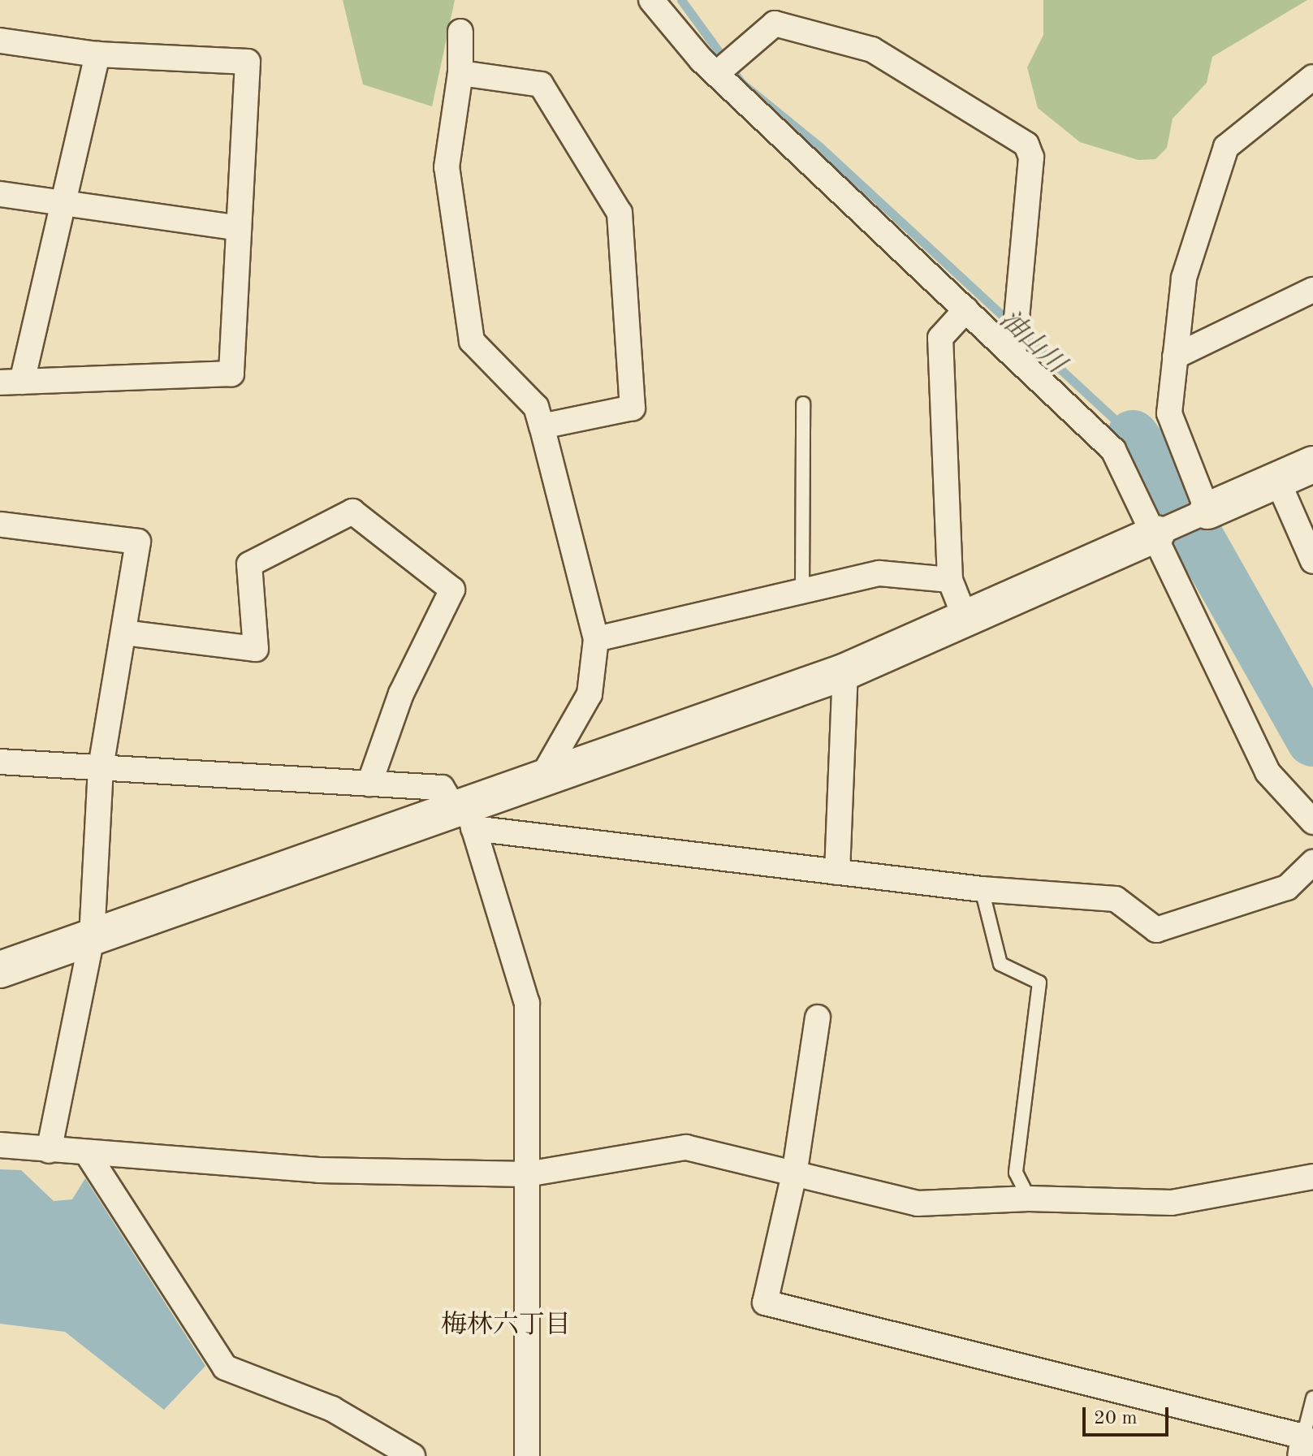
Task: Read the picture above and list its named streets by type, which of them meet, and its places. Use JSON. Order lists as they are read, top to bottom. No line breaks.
{"districts":["梅林六丁目"],"water":["油山川"],"scale_bar":"20 m"}
